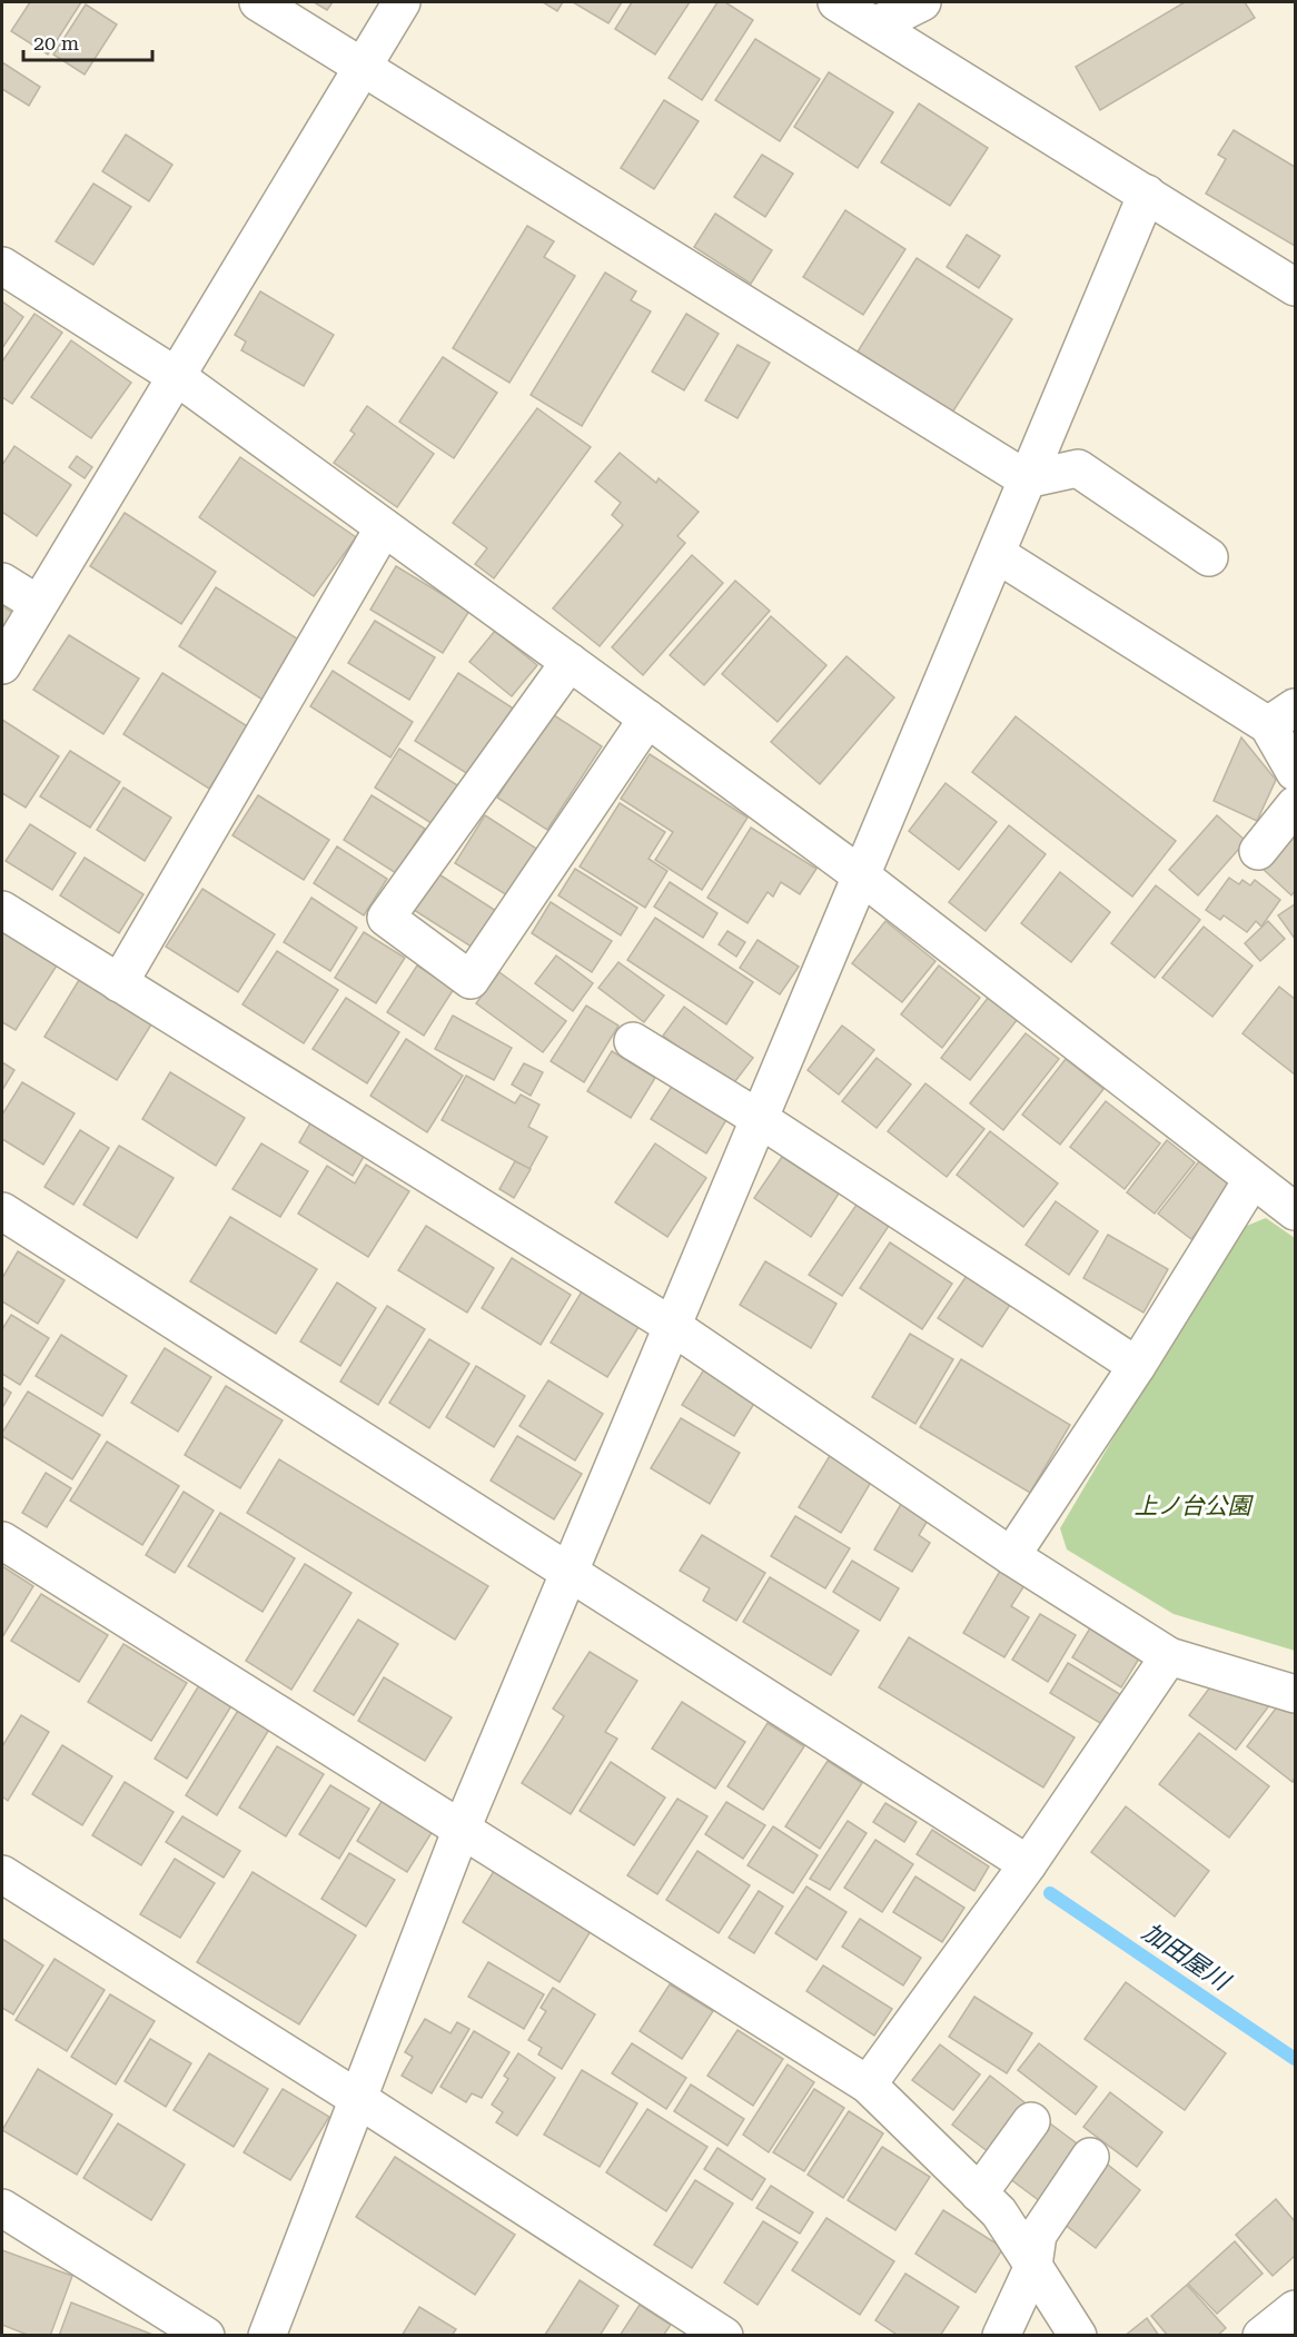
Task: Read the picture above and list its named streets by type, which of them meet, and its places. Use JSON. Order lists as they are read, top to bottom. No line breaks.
{"water":["加田屋川"],"parks":["上ノ台公園"],"scale_bar":"20 m"}
